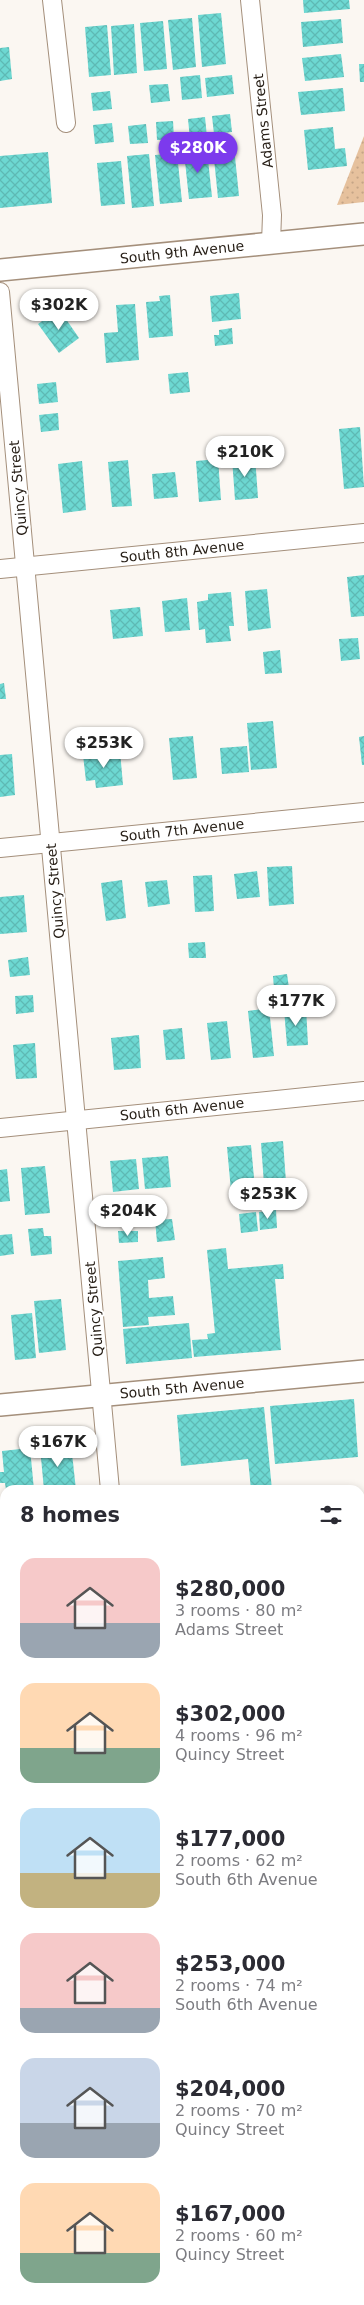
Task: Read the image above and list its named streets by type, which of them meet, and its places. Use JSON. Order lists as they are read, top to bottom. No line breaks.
{"streets":{"street":["Adams Street","South 9th Avenue","Quincy Street","South 8th Avenue","South 7th Avenue","South 6th Avenue","South 5th Avenue"]},"crossings":[["Adams Street","South 9th Avenue"],["Quincy Street","South 8th Avenue"],["Quincy Street","South 7th Avenue"],["Quincy Street","South 6th Avenue"],["Quincy Street","South 5th Avenue"]],"page":{"price":["$280K","$302K","$210K","$253K","$177K","$253K","$204K","$167K"],"heading":"8 homes","list":[{"name":"$280,000","note":"3 rooms · 80 m² · Adams Street"},{"name":"$302,000","note":"4 rooms · 96 m² · Quincy Street"},{"name":"$177,000","note":"2 rooms · 62 m² · South 6th Avenue"},{"name":"$253,000","note":"2 rooms · 74 m² · South 6th Avenue"},{"name":"$204,000","note":"2 rooms · 70 m² · Quincy Street"},{"name":"$167,000","note":"2 rooms · 60 m² · Quincy Street"}]}}
